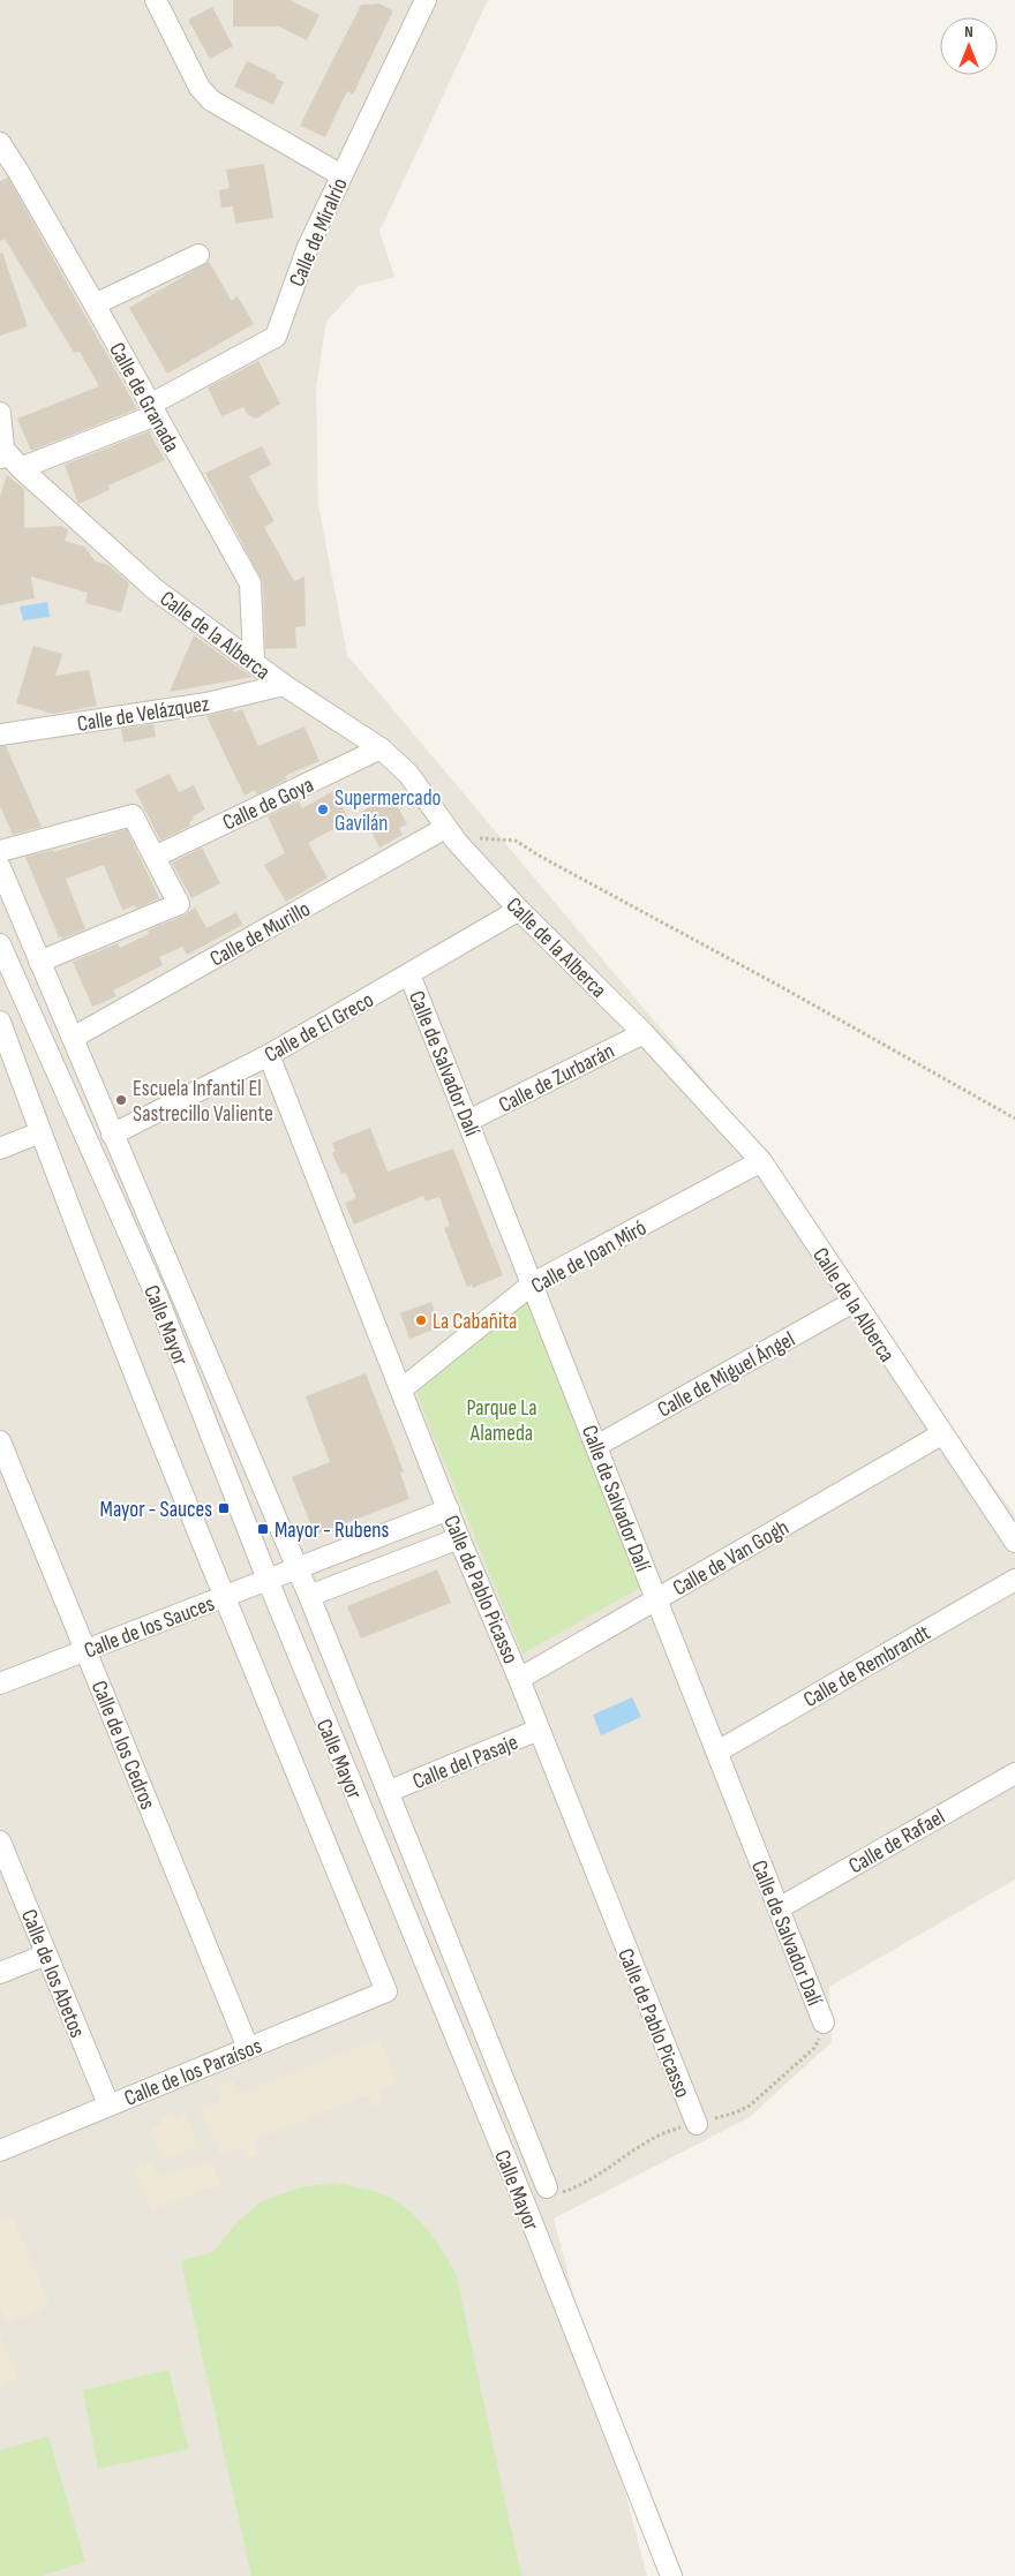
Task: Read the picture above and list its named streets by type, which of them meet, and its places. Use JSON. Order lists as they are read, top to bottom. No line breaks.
{"streets":{"street":["Calle de Miralrío","Calle de Granada","Calle de la Alberca","Calle de Velázquez","Calle de Goya","Calle de Murillo","Calle de El Greco","Calle de Salvador Dalí","Calle de Zurbarán","Calle de Joan Miró","Calle Mayor","Calle de Miguel Ángel","Calle de Van Gogh","Calle de Pablo Picasso","Calle de los Sauces","Calle de Rembrandt","Calle de los Cedros","Calle del Pasaje","Calle de Rafael","Calle de los Abetos","Calle de los Paraísos"]},"crossings":[["Calle de Miralrío","Calle de Granada"],["Calle de Miralrío","Calle de la Alberca"],["Calle de Granada","Calle de la Alberca"],["Calle de la Alberca","Calle de Velázquez"],["Calle de la Alberca","Calle de Goya"],["Calle de la Alberca","Calle de Murillo"],["Calle de la Alberca","Calle de El Greco"],["Calle de la Alberca","Calle de Zurbarán"],["Calle de la Alberca","Calle de Joan Miró"],["Calle de la Alberca","Calle de Miguel Ángel"],["Calle de la Alberca","Calle de Van Gogh"],["Calle de Murillo","Calle Mayor"],["Calle de El Greco","Calle de Salvador Dalí"],["Calle de El Greco","Calle Mayor"],["Calle de El Greco","Calle de Pablo Picasso"],["Calle de Salvador Dalí","Calle de Zurbarán"],["Calle de Salvador Dalí","Calle de Joan Miró"],["Calle de Salvador Dalí","Calle de Miguel Ángel"],["Calle de Salvador Dalí","Calle de Van Gogh"],["Calle de Salvador Dalí","Calle de Rembrandt"],["Calle de Salvador Dalí","Calle de Rafael"],["Calle de Joan Miró","Calle de Pablo Picasso"],["Calle Mayor","Calle de los Sauces"],["Calle Mayor","Calle del Pasaje"],["Calle Mayor","Calle de los Paraísos"],["Calle de Van Gogh","Calle de Pablo Picasso"],["Calle de Pablo Picasso","Calle de los Sauces"],["Calle de Pablo Picasso","Calle del Pasaje"],["Calle de los Sauces","Calle de los Cedros"],["Calle de los Cedros","Calle de los Paraísos"],["Calle de los Abetos","Calle de los Paraísos"]],"parks":["Parque La Alameda"],"places":{"other":["Supermercado Gavilán","Escuela Infantil El Sastrecillo Valiente","La Cabañita"],"transit":["Mayor - Sauces","Mayor - Rubens"]},"north":"top"}
